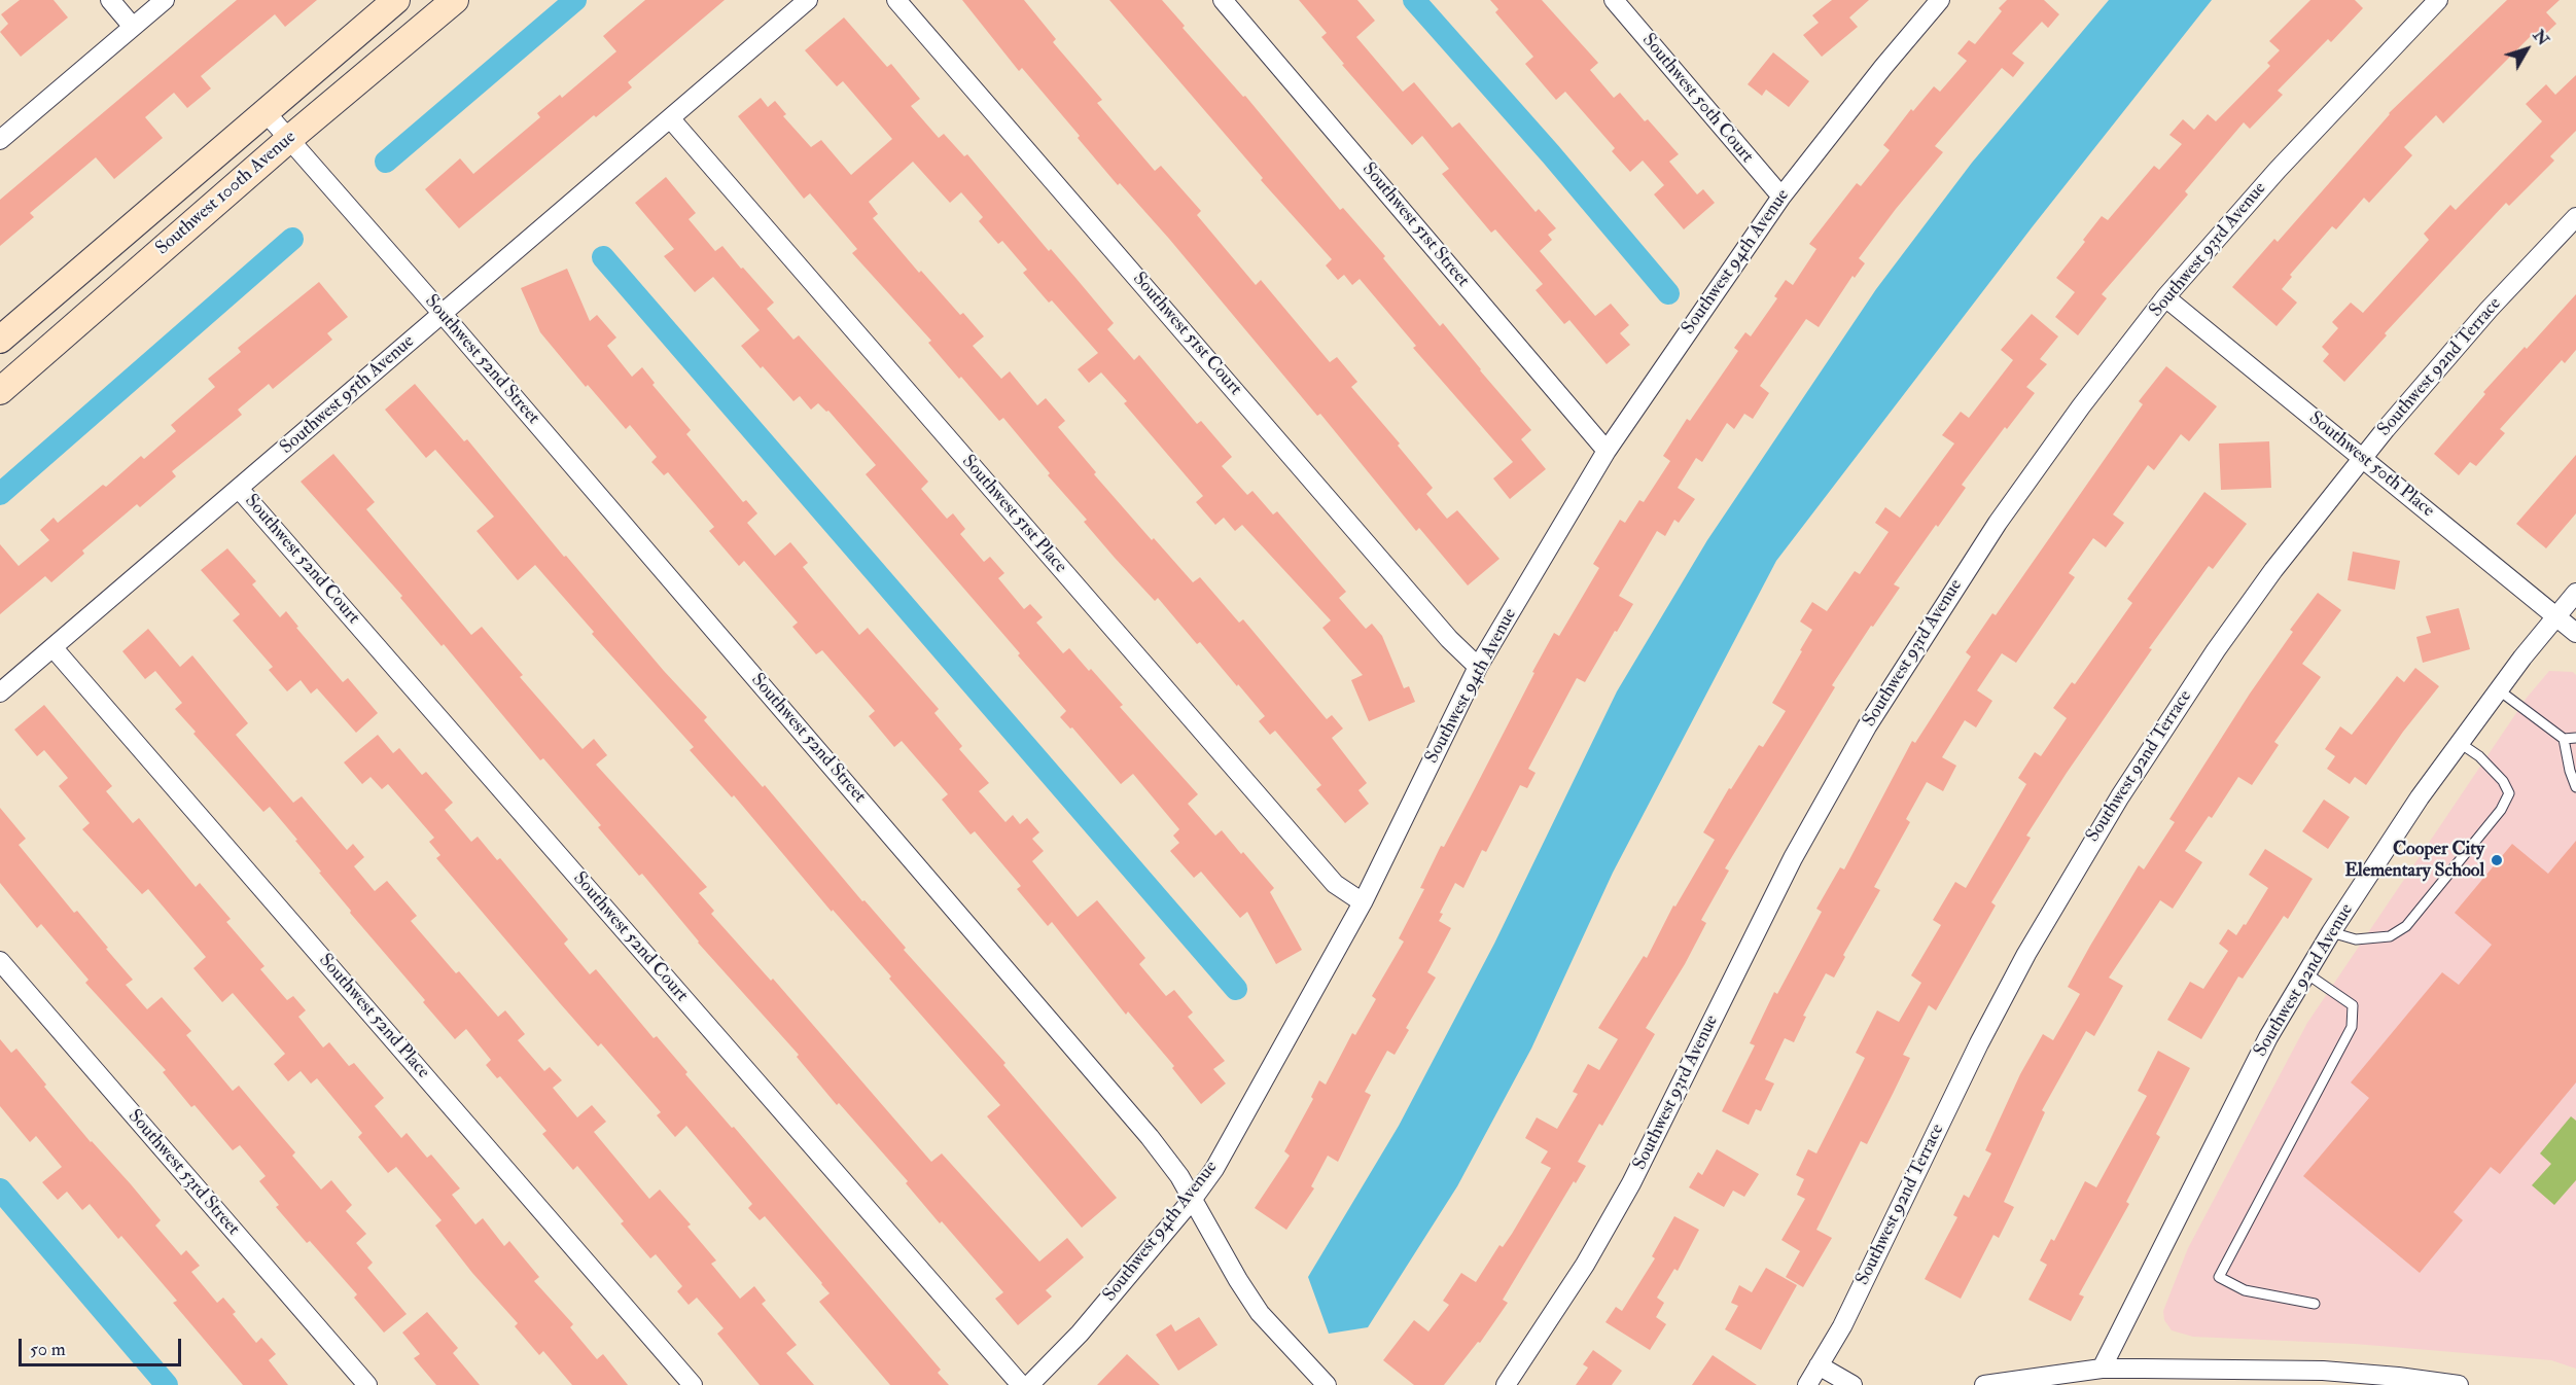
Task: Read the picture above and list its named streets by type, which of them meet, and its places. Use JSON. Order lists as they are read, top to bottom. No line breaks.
{"streets":{"main road":["Southwest 100th Avenue"],"street":["Southwest 50th Court","Southwest 51st Street","Southwest 93rd Avenue","Southwest 94th Avenue","Southwest 51st Court","Southwest 52nd Street","Southwest 92nd Terrace","Southwest 95th Avenue","Southwest 50th Place","Southwest 51st Place","Southwest 52nd Court","Southwest 92nd Avenue","Southwest 52nd Place","Southwest 53rd Street"]},"crossings":[["Southwest 50th Court","Southwest 94th Avenue"],["Southwest 100th Avenue","Southwest 52nd Street"],["Southwest 51st Street","Southwest 94th Avenue"],["Southwest 93rd Avenue","Southwest 50th Place"],["Southwest 94th Avenue","Southwest 51st Court"],["Southwest 94th Avenue","Southwest 52nd Street"],["Southwest 94th Avenue","Southwest 51st Place"],["Southwest 52nd Street","Southwest 95th Avenue"],["Southwest 92nd Terrace","Southwest 50th Place"],["Southwest 95th Avenue","Southwest 51st Place"],["Southwest 95th Avenue","Southwest 52nd Court"],["Southwest 95th Avenue","Southwest 52nd Place"],["Southwest 50th Place","Southwest 92nd Avenue"]],"places":["Cooper City Elementary School"],"scale_bar":"50 m","north":"top right"}
